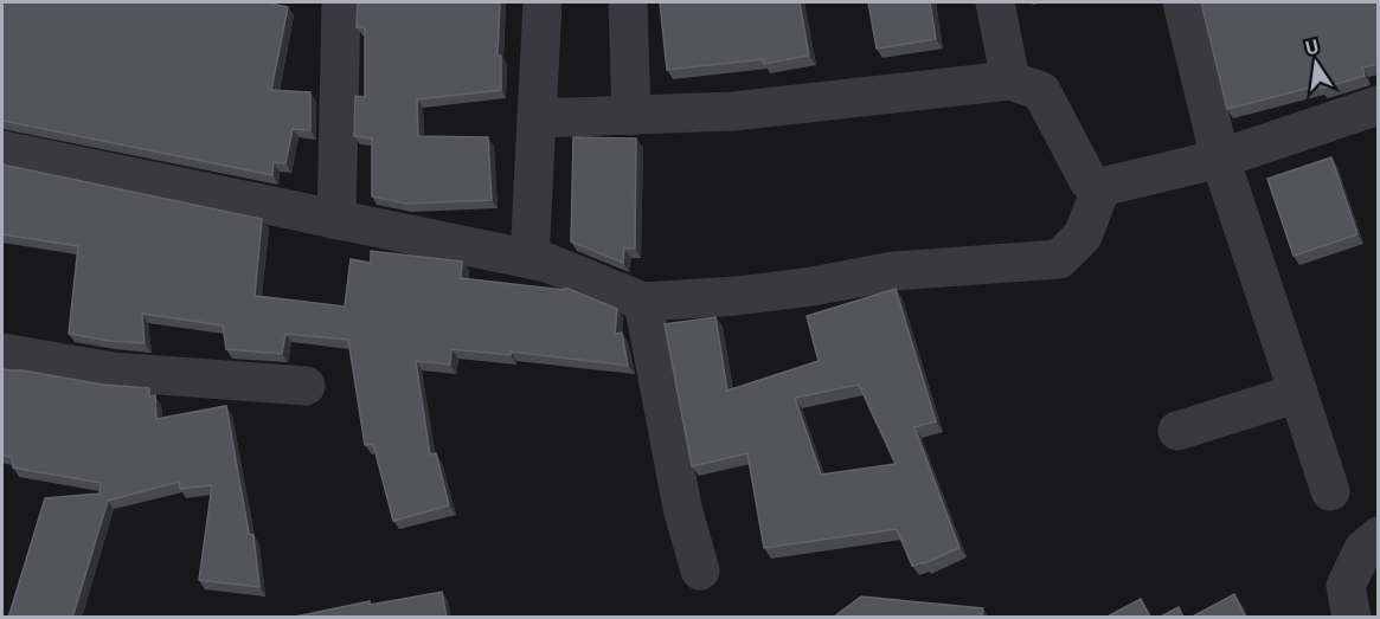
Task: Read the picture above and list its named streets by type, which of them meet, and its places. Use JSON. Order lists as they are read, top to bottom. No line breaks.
{"north":"top"}
